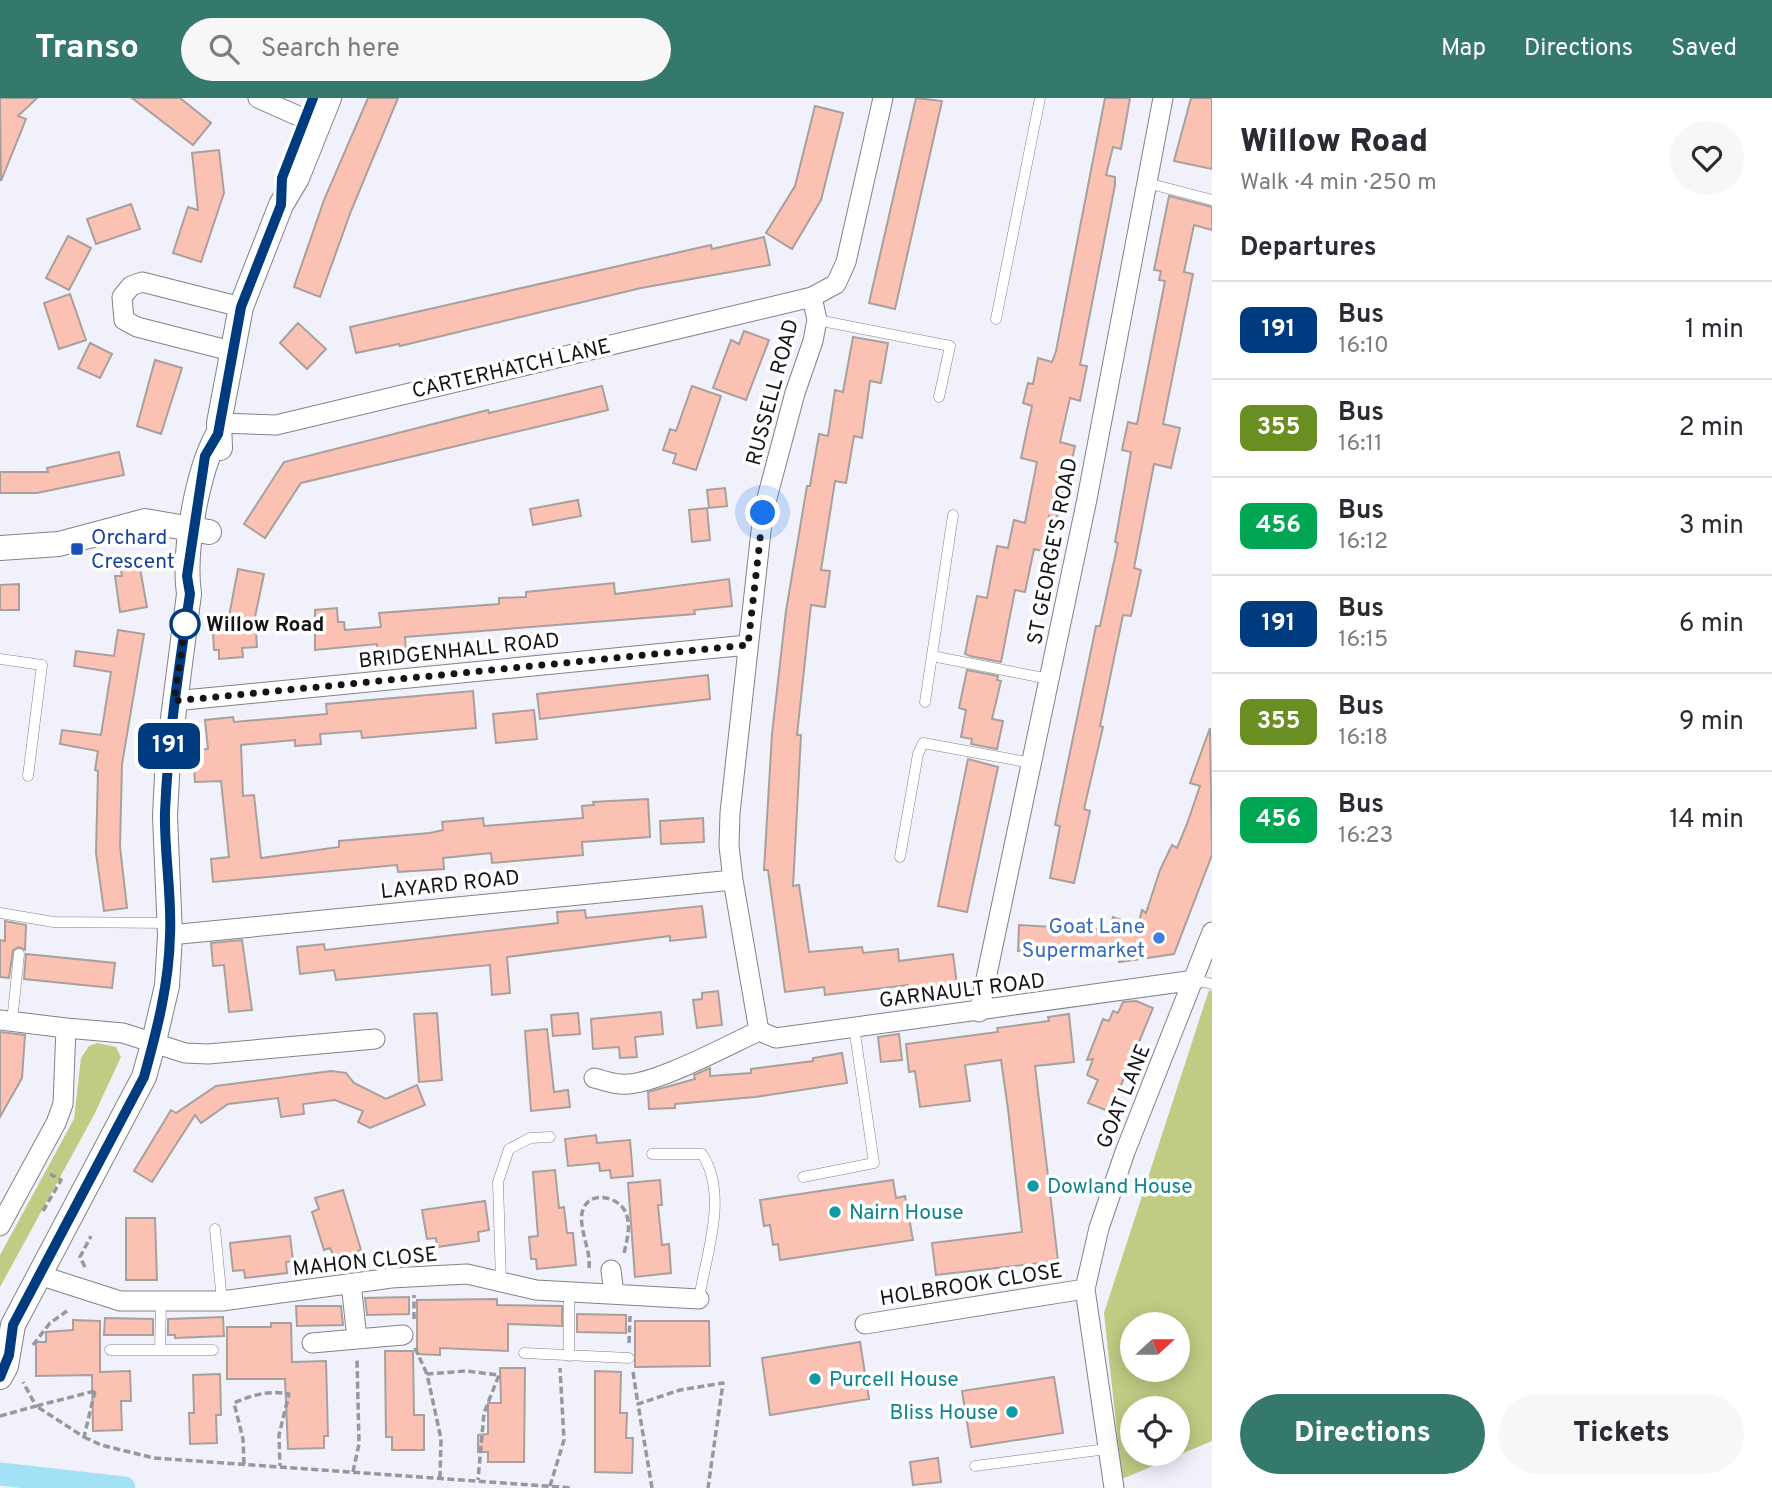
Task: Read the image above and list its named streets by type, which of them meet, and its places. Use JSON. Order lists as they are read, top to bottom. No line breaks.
{"streets":{"street":["CARTERHATCH LANE","RUSSELL ROAD","ST GEORGE'S ROAD","BRIDGENHALL ROAD","LAYARD ROAD","GARNAULT ROAD","GOAT LANE","MAHON CLOSE","HOLBROOK CLOSE"]},"crossings":[["CARTERHATCH LANE","RUSSELL ROAD"],["RUSSELL ROAD","BRIDGENHALL ROAD"],["RUSSELL ROAD","LAYARD ROAD"],["RUSSELL ROAD","GARNAULT ROAD"],["ST GEORGE'S ROAD","GARNAULT ROAD"],["GARNAULT ROAD","GOAT LANE"],["GOAT LANE","HOLBROOK CLOSE"]],"places":{"transit":["Orchard Crescent"],"other":["Willow Road","Goat Lane Supermarket","Dowland House","Nairn House","Purcell House","Bliss House"]},"lines":["bus line 191"],"north":"right","page":{"header":"Transo","search":"Search here","nav":["Map","Directions","Saved"],"on_map":"191","heading":[["Willow Road","Walk · 4 min · 250 m"],"Departures"],"list":[{"mark":"191","name":"Bus","note":"16:10","value":"1 min"},{"mark":"355","name":"Bus","note":"16:11","value":"2 min"},{"mark":"456","name":"Bus","note":"16:12","value":"3 min"},{"mark":"191","name":"Bus","note":"16:15","value":"6 min"},{"mark":"355","name":"Bus","note":"16:18","value":"9 min"},{"mark":"456","name":"Bus","note":"16:23","value":"14 min"}],"buttons":["Directions","Tickets"]}}
